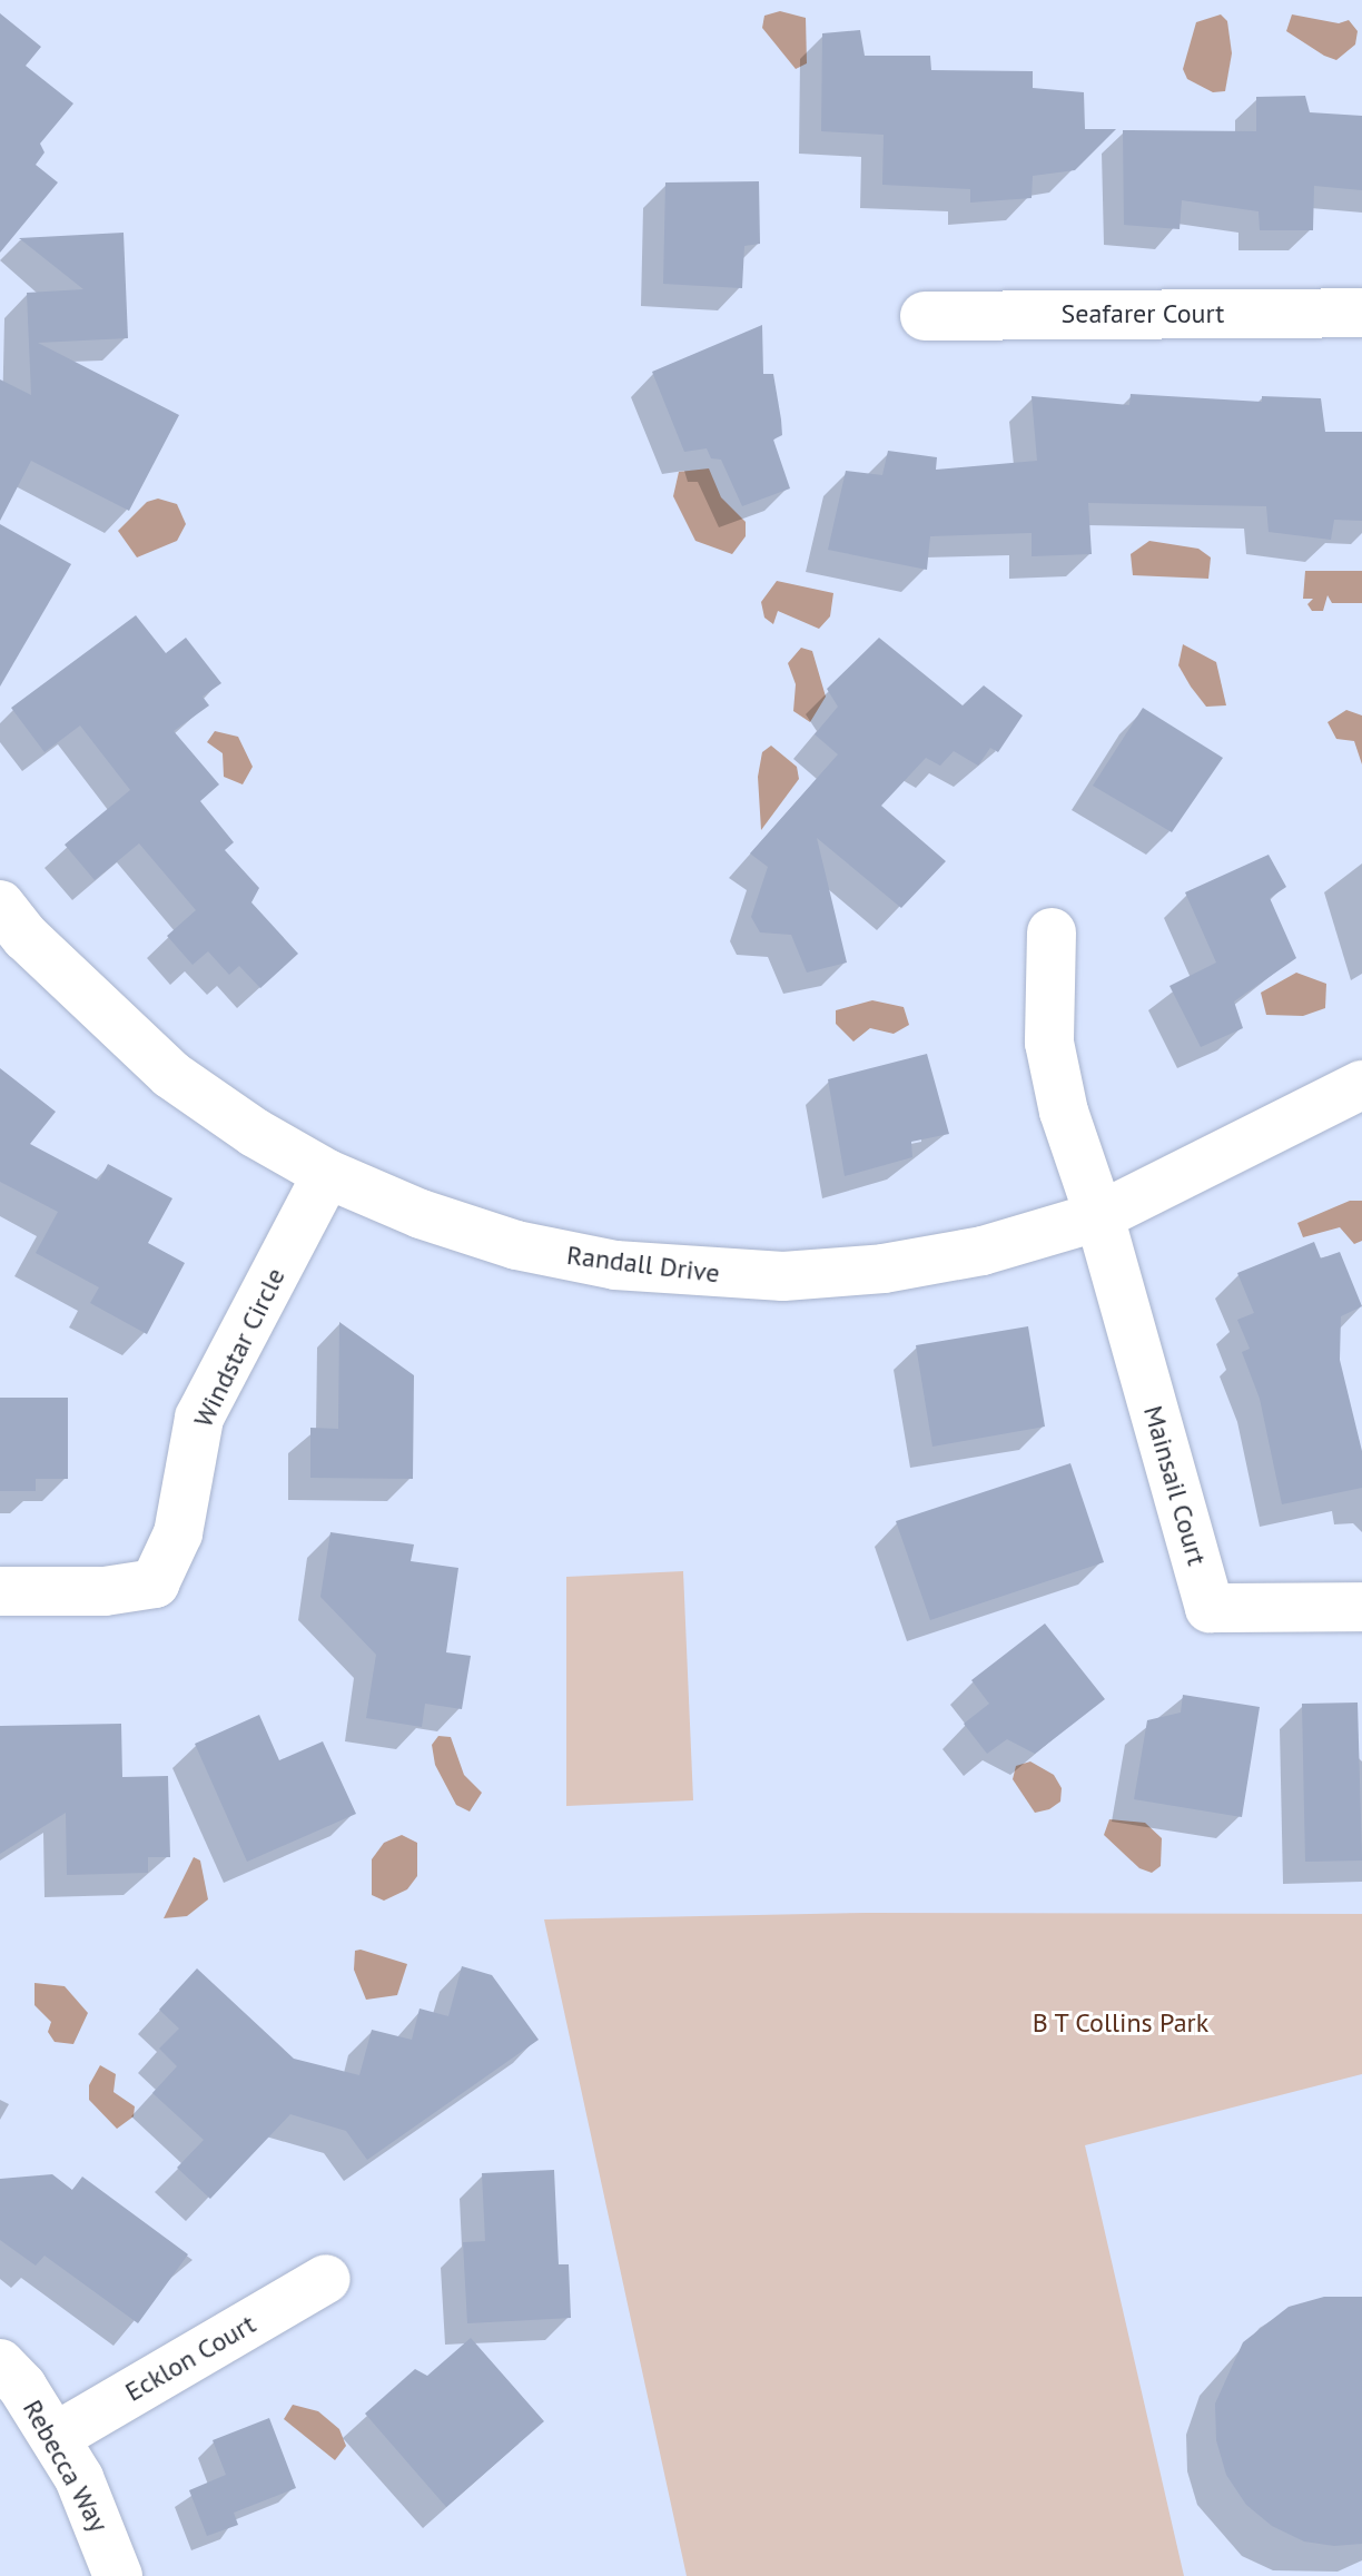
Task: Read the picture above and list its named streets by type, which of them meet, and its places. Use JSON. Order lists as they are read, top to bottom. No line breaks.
{"streets":{"street":["Seafarer Court","Randall Drive","Windstar Circle","Mainsail Court","Ecklon Court","Rebecca Way"]},"crossings":[["Randall Drive","Windstar Circle"],["Randall Drive","Mainsail Court"],["Ecklon Court","Rebecca Way"]],"parks":["B T Collins Park"]}
